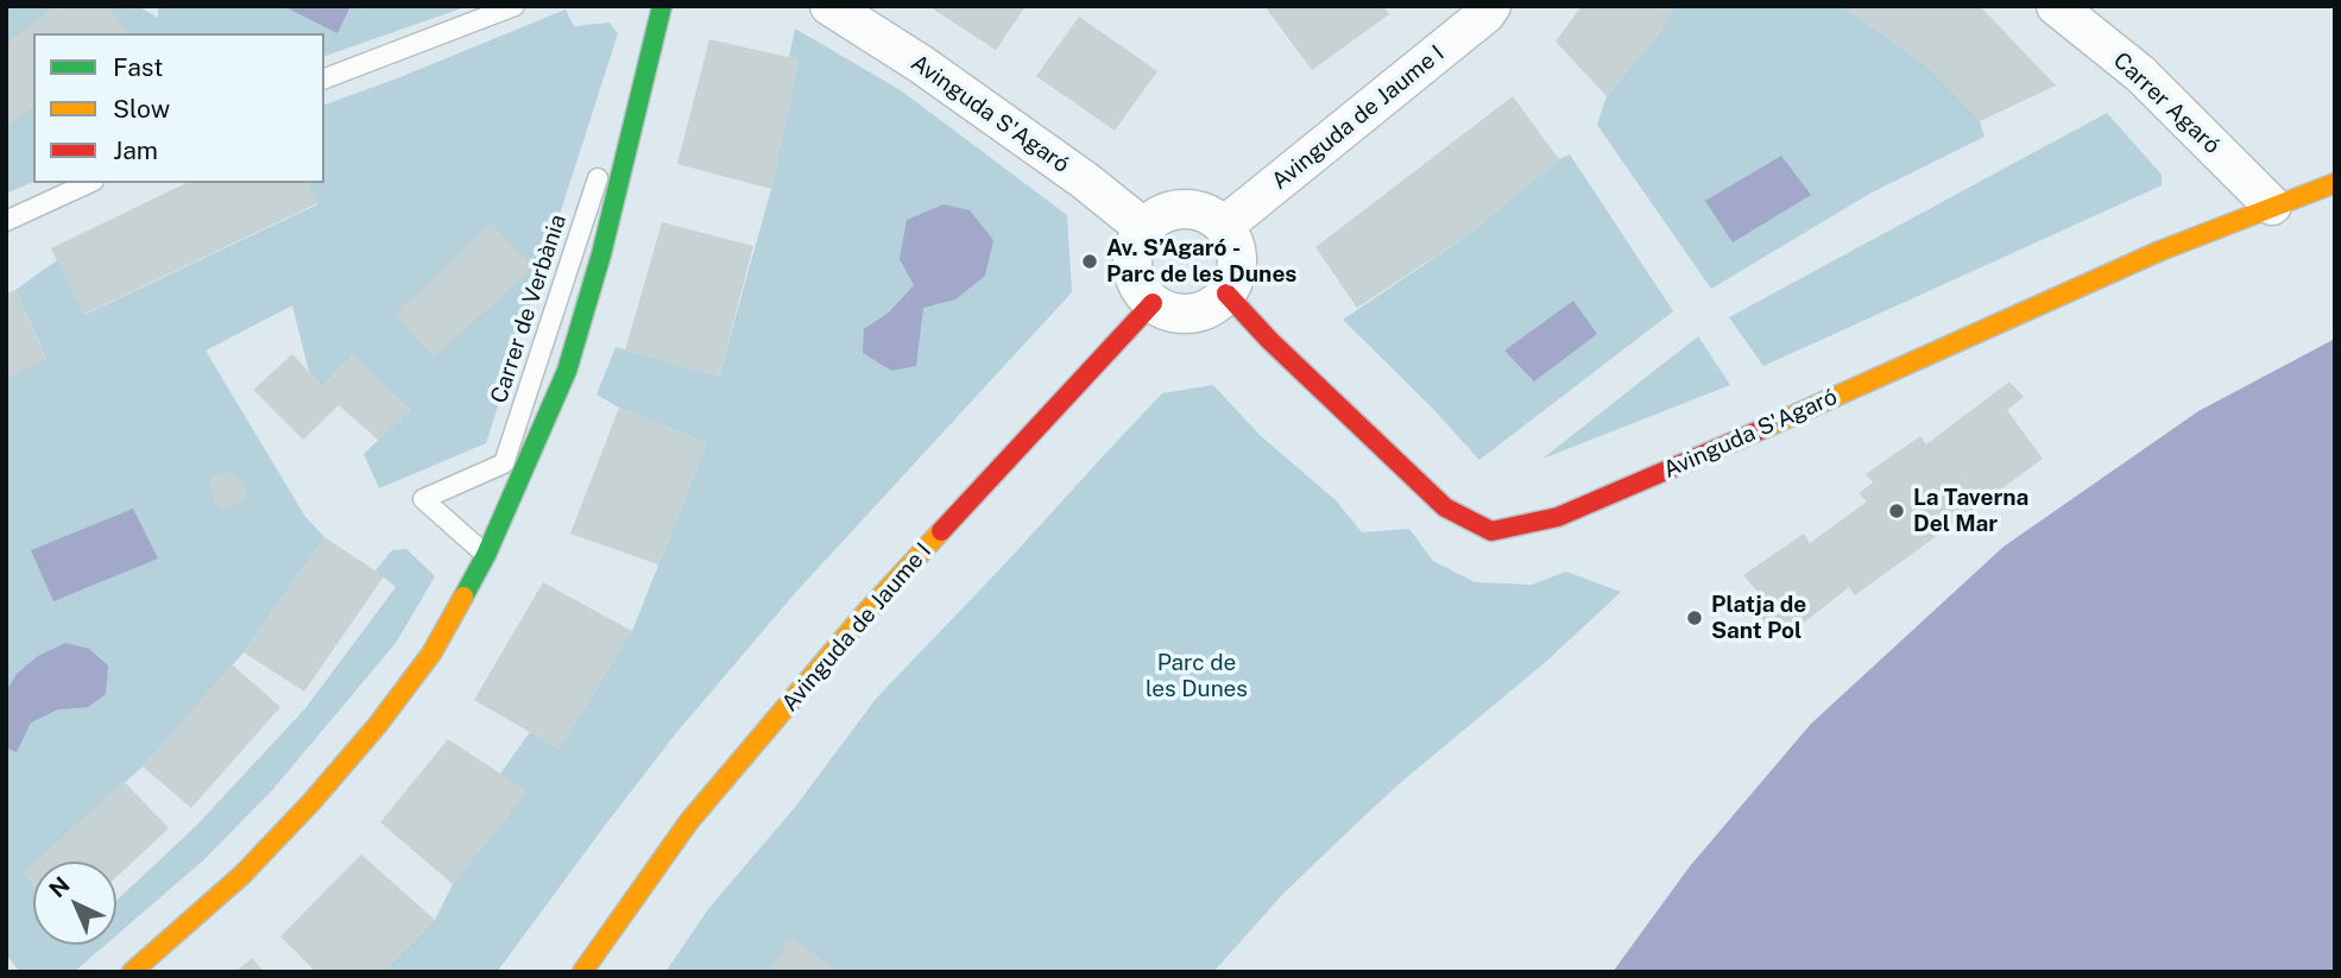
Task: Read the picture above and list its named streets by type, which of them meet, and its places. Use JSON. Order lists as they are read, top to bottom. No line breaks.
{"streets":{"street":["Carrer Agaró","Avinguda S'Agaró","Avinguda de Jaume I"],"lane":["Carrer de Verbània"]},"crossings":[["Carrer Agaró","Avinguda S'Agaró"],["Avinguda S'Agaró","Avinguda de Jaume I"]],"parks":["Parc de les Dunes"],"places":["Av. S’Agaró - Parc de les Dunes","La Taverna Del Mar","Platja de Sant Pol"],"legend":["Fast","Slow","Jam"],"north":"top left"}
